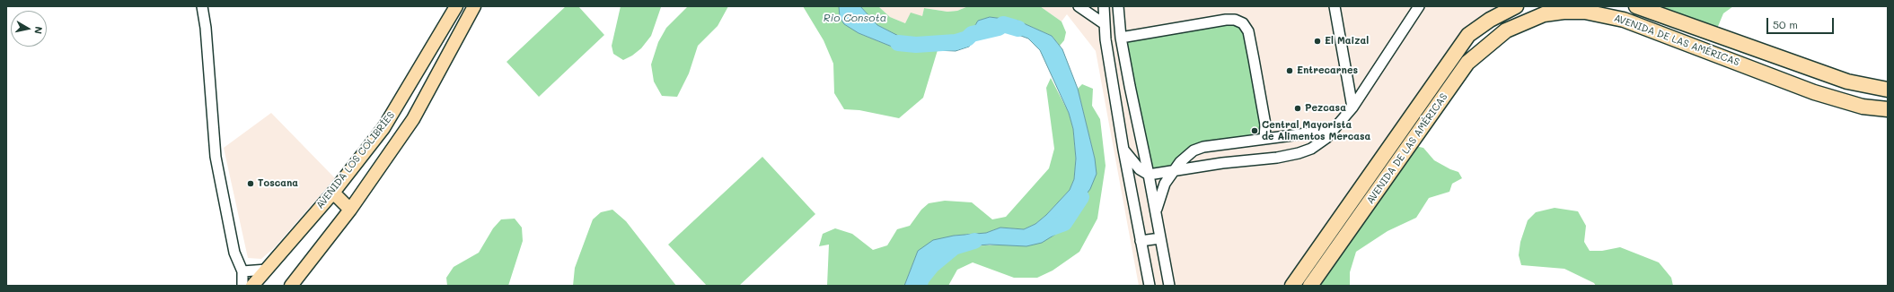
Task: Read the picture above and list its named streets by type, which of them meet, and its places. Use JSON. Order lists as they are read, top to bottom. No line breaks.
{"streets":{"highway":["AVENIDA DE LAS AMÉRICAS"],"main road":["AVENIDA LOS COLIBRÍES"]},"water":["Rio Consota"],"places":["El Maizal","Entrecarnes","Pezcasa","Central Mayorista de Alimentos Mercasa","Toscana"],"scale_bar":"50 m","north":"right"}
